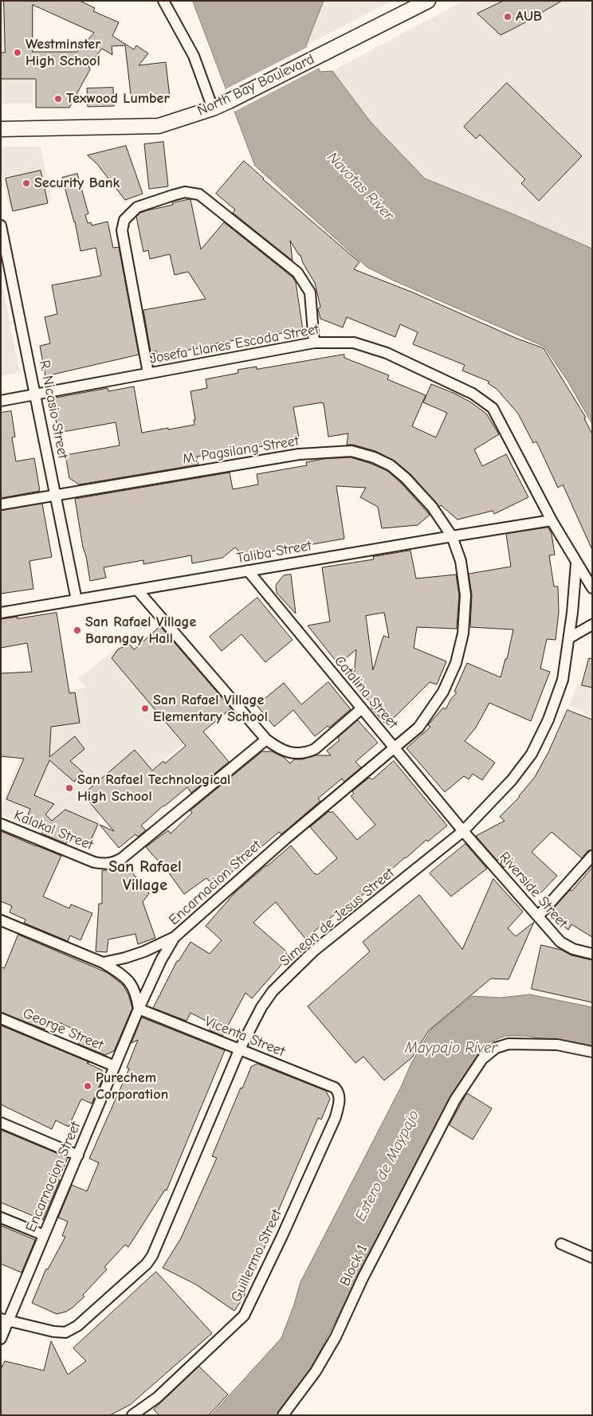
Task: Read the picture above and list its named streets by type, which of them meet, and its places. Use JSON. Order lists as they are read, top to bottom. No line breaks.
{"streets":{"main road":["North Bay Boulevard"],"street":["Josefa Llanes Escoda Street","R. Nicasio Street","M. Pagsilang Street","Taliba Street","Catalina Street","Kalakal Street","Encarnacion Street","Riverside Street","Simeon de Jesus Street","George Street","Vicenta Street","Guillermo Street","Block 1"]},"crossings":[["Josefa Llanes Escoda Street","R. Nicasio Street"],["Josefa Llanes Escoda Street","Taliba Street"],["Josefa Llanes Escoda Street","Simeon de Jesus Street"],["R. Nicasio Street","M. Pagsilang Street"],["R. Nicasio Street","Taliba Street"],["M. Pagsilang Street","Taliba Street"],["M. Pagsilang Street","Encarnacion Street"],["Taliba Street","Catalina Street"],["Taliba Street","Encarnacion Street"],["Catalina Street","Encarnacion Street"],["Catalina Street","Riverside Street"],["Catalina Street","Simeon de Jesus Street"],["Encarnacion Street","Simeon de Jesus Street"],["Encarnacion Street","George Street"],["Encarnacion Street","Vicenta Street"],["Riverside Street","Simeon de Jesus Street"],["Simeon de Jesus Street","Vicenta Street"],["Vicenta Street","Guillermo Street"]],"districts":["San Rafael Village"],"water":["Navotas River","Maypajo River","Estero de Maypajo"],"places":["AUB","Westminster High School","Texwood Lumber","Security Bank","San Rafael Village Barangay Hall","San Rafael Village Elementary School","San Rafael Technological High School","Purechem Corporation"]}
